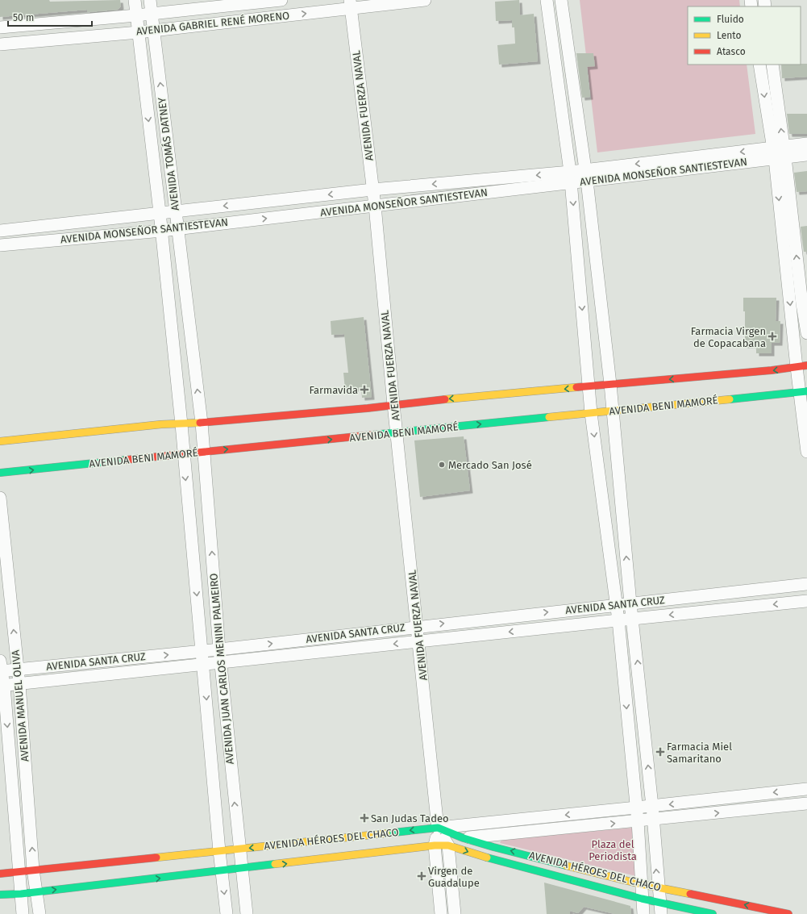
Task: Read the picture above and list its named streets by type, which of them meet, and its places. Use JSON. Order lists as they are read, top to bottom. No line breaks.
{"streets":{"street":["AVENIDA GABRIEL RENÉ MORENO","AVENIDA FUERZA NAVAL","AVENIDA TOMÁS DATNEY","AVENIDA MONSEÑOR SANTIESTEVAN","AVENIDA BENI MAMORÉ","AVENIDA SANTA CRUZ","AVENIDA JUAN CARLOS MENINI PALMEIRO","AVENIDA MANUEL OLIVA","AVENIDA HÉROES DEL CHACO"]},"crossings":[["AVENIDA GABRIEL RENÉ MORENO","AVENIDA FUERZA NAVAL"],["AVENIDA GABRIEL RENÉ MORENO","AVENIDA TOMÁS DATNEY"],["AVENIDA FUERZA NAVAL","AVENIDA MONSEÑOR SANTIESTEVAN"],["AVENIDA FUERZA NAVAL","AVENIDA BENI MAMORÉ"],["AVENIDA FUERZA NAVAL","AVENIDA SANTA CRUZ"],["AVENIDA FUERZA NAVAL","AVENIDA HÉROES DEL CHACO"],["AVENIDA TOMÁS DATNEY","AVENIDA MONSEÑOR SANTIESTEVAN"],["AVENIDA TOMÁS DATNEY","AVENIDA JUAN CARLOS MENINI PALMEIRO"],["AVENIDA BENI MAMORÉ","AVENIDA JUAN CARLOS MENINI PALMEIRO"],["AVENIDA SANTA CRUZ","AVENIDA JUAN CARLOS MENINI PALMEIRO"],["AVENIDA SANTA CRUZ","AVENIDA MANUEL OLIVA"],["AVENIDA JUAN CARLOS MENINI PALMEIRO","AVENIDA HÉROES DEL CHACO"],["AVENIDA MANUEL OLIVA","AVENIDA HÉROES DEL CHACO"]],"parks":["Plaza del Periodista"],"places":{"health":["Farmacia Virgen de Copacabana","Farmavida","Farmacia Miel Samaritano","San Judas Tadeo","Virgen de Guadalupe"],"other":["Mercado San José"]},"legend":["Fluido","Lento","Atasco"],"scale_bar":"50 m"}
